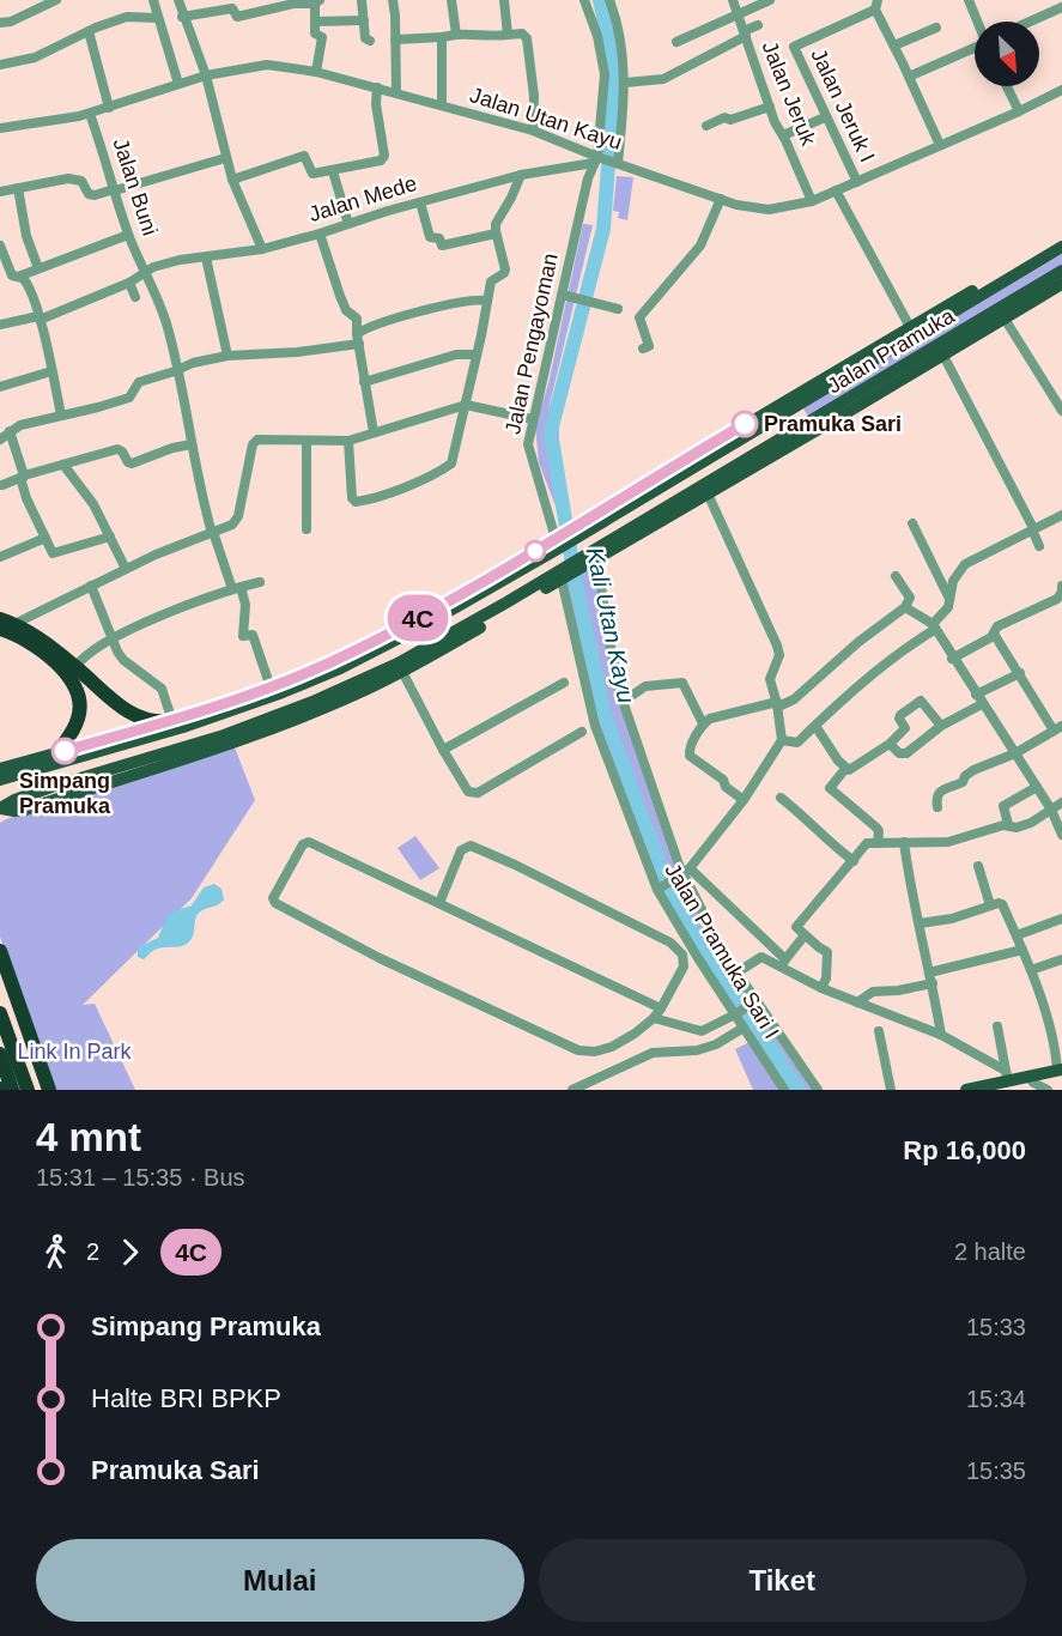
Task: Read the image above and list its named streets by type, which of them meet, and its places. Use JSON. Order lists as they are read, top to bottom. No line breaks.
{"streets":{"main road":["Jalan Pramuka"],"street":["Jalan Jeruk","Jalan Jeruk I","Jalan Utan Kayu","Jalan Buni","Jalan Mede","Jalan Pengayoman","Jalan Pramuka Sari I"]},"crossings":[["Jalan Jeruk","Jalan Utan Kayu"],["Jalan Jeruk I","Jalan Utan Kayu"],["Jalan Utan Kayu","Jalan Buni"],["Jalan Utan Kayu","Jalan Mede"],["Jalan Utan Kayu","Jalan Pengayoman"],["Jalan Buni","Jalan Mede"],["Jalan Buni","Jalan Pramuka"],["Jalan Mede","Jalan Pengayoman"],["Jalan Pengayoman","Jalan Pramuka"],["Jalan Pramuka","Jalan Pramuka Sari I"]],"water":["Kali Utan Kayu"],"parks":["Link In Park"],"places":["Pramuka Sari","Simpang Pramuka"],"lines":["bus line 4C"],"north":"bottom right","page":{"on_map":"4C","heading":["4 mnt","15:31 – 15:35 · Bus","Rp 16,000"],"legs":["2","4C","2 halte"],"list":[{"name":"Simpang Pramuka","value":"15:33"},{"name":"Halte BRI BPKP","value":"15:34"},{"name":"Pramuka Sari","value":"15:35"}],"buttons":["Mulai","Tiket"]}}
